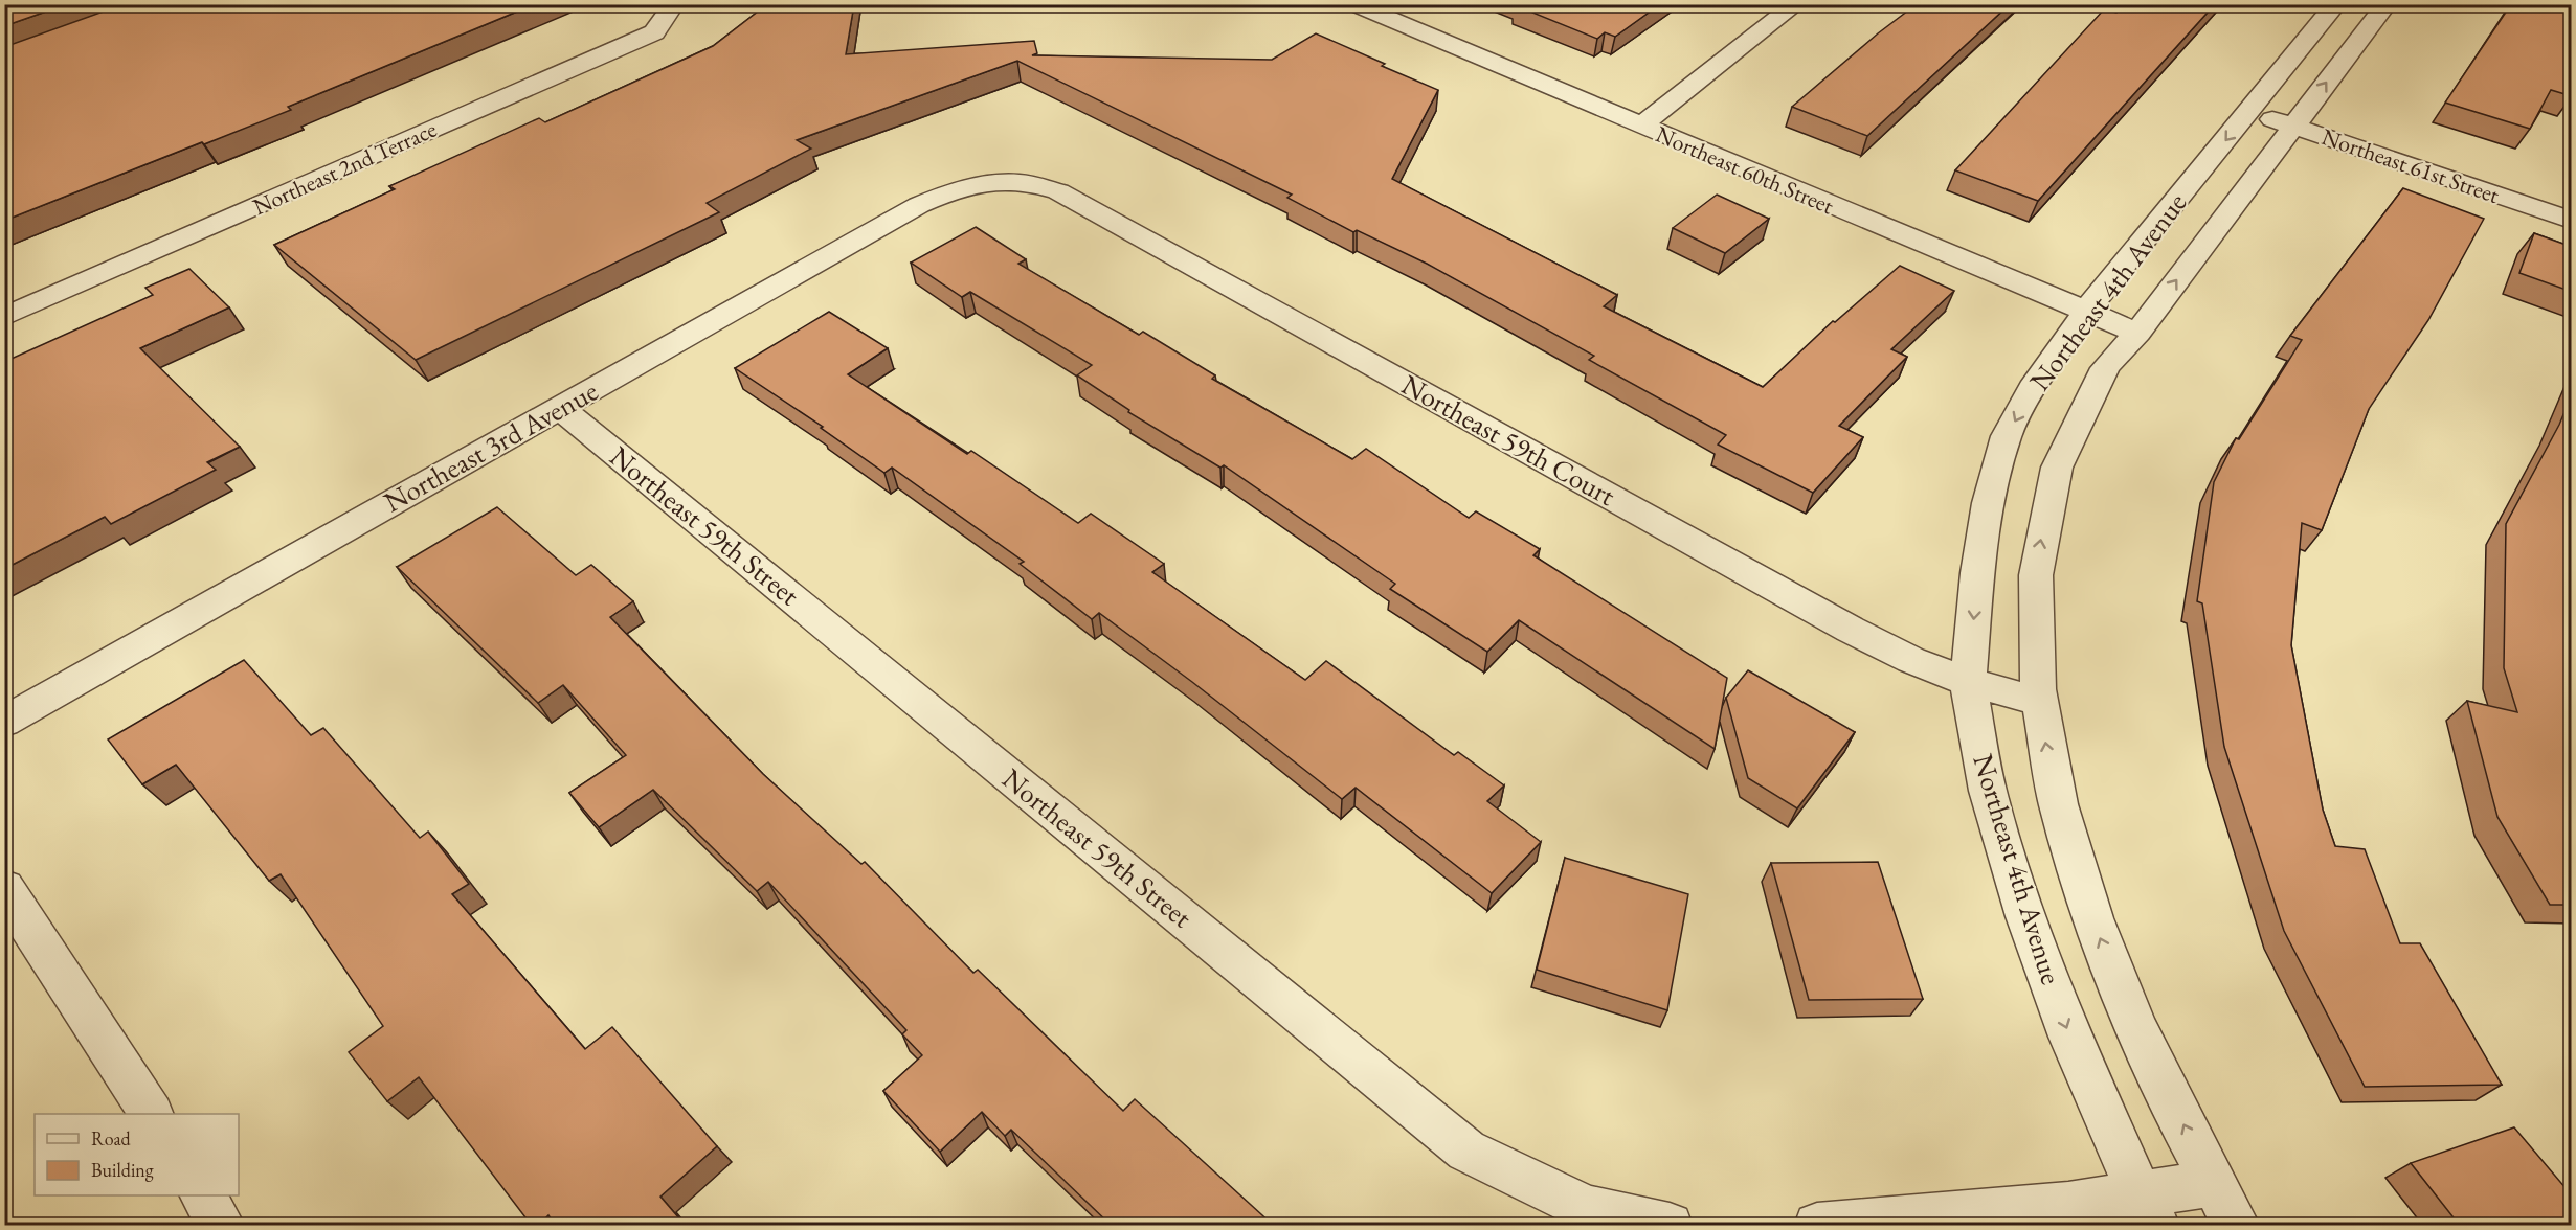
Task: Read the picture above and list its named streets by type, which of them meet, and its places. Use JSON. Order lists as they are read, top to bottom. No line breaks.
{"streets":{"street":["Northeast 61st Street","Northeast 2nd Terrace","Northeast 60th Street","Northeast 4th Avenue","Northeast 59th Court","Northeast 3rd Avenue","Northeast 59th Street"]},"crossings":[["Northeast 61st Street","Northeast 4th Avenue"],["Northeast 60th Street","Northeast 4th Avenue"],["Northeast 4th Avenue","Northeast 59th Court"],["Northeast 59th Court","Northeast 3rd Avenue"],["Northeast 3rd Avenue","Northeast 59th Street"]],"legend":["Road","Building"]}
